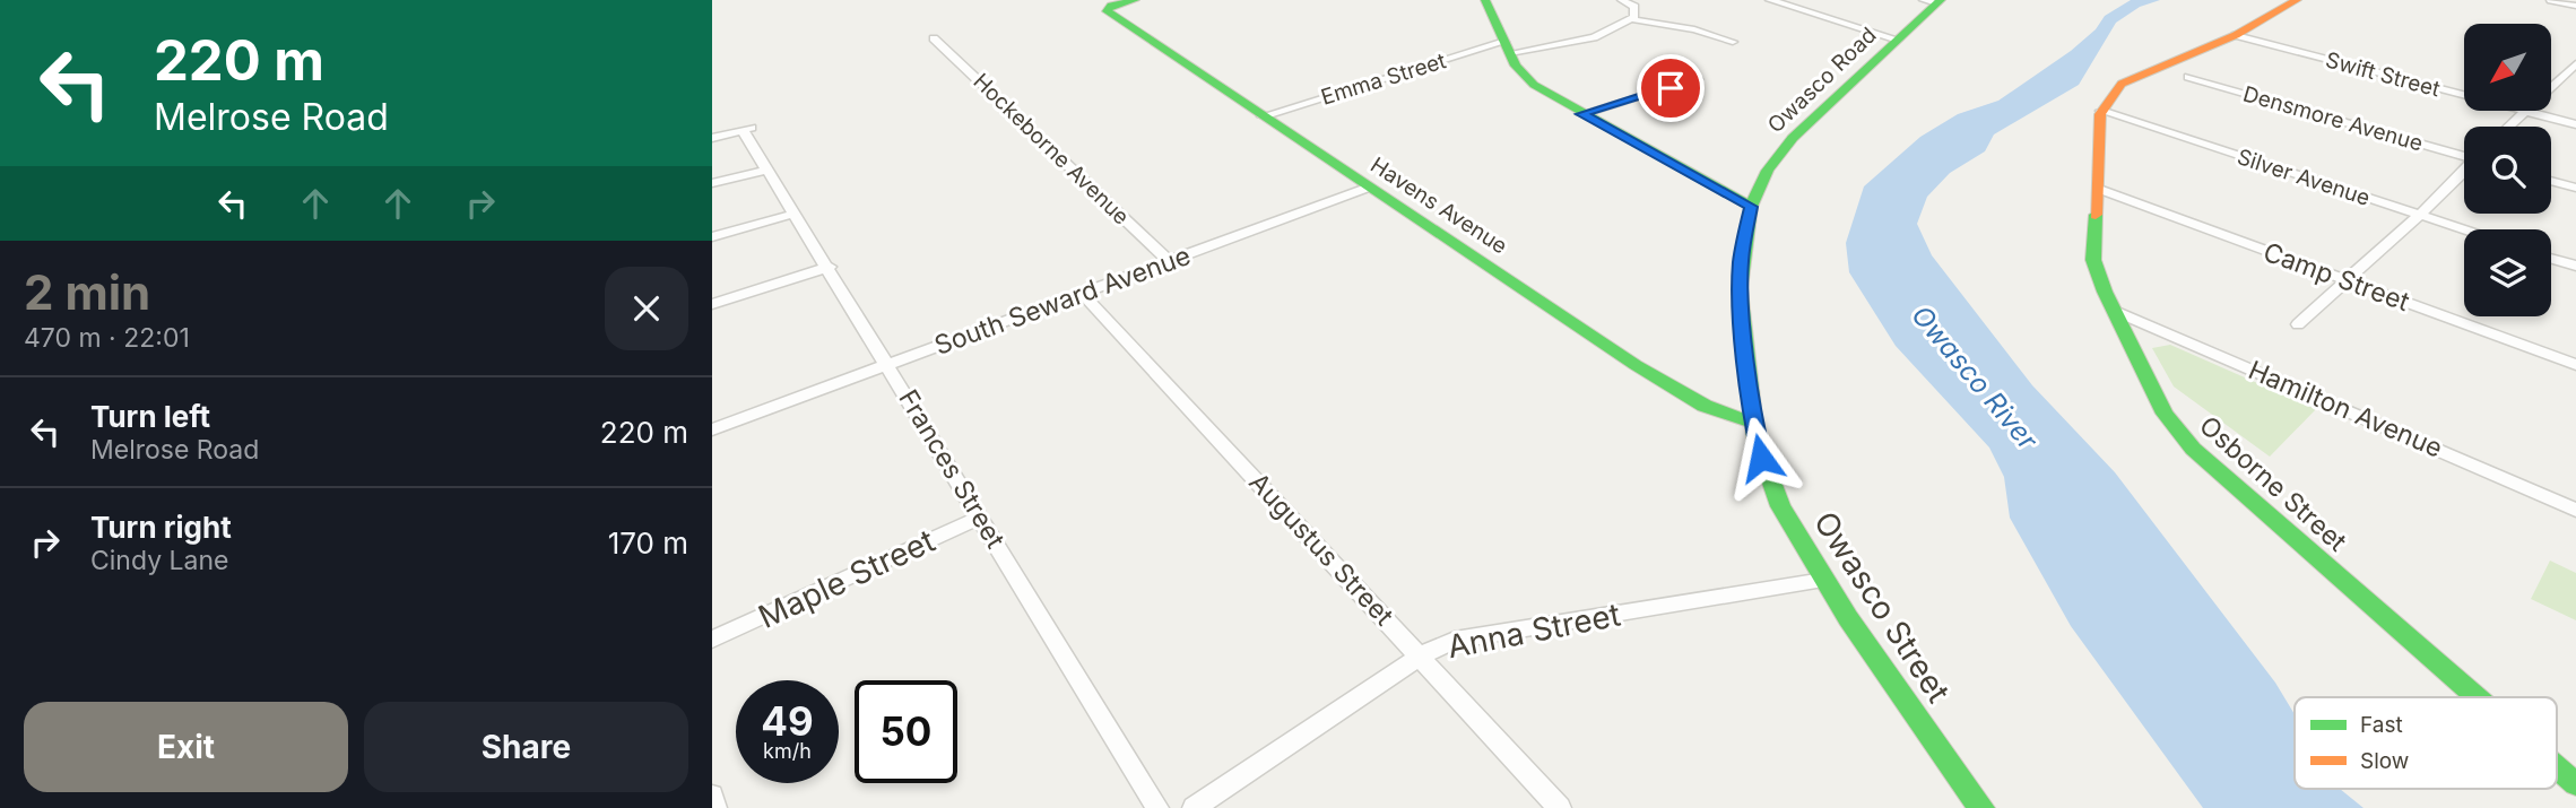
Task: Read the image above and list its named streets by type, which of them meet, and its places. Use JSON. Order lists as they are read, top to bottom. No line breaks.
{"streets":{"street":["Swift Street","Emma Street","Owasco Road","Densmore Avenue","Hockeborne Avenue","Silver Avenue","Havens Avenue","Camp Street","South Seward Avenue","Hamilton Avenue","Frances Street","Osborne Street","Augustus Street","Maple Street","Owasco Street","Anna Street"]},"crossings":[["Emma Street","Havens Avenue"],["Owasco Road","Havens Avenue"],["Owasco Road","Owasco Street"],["Hockeborne Avenue","South Seward Avenue"],["Silver Avenue","Osborne Street"],["Havens Avenue","South Seward Avenue"],["Havens Avenue","Owasco Street"],["Camp Street","Osborne Street"],["South Seward Avenue","Frances Street"],["South Seward Avenue","Augustus Street"],["Hamilton Avenue","Osborne Street"],["Frances Street","Maple Street"],["Augustus Street","Anna Street"],["Owasco Street","Anna Street"]],"water":["Owasco River"],"legend":["Fast","Slow"],"north":"bottom left","page":{"turn":["220 m","Melrose Road"],"heading":["2 min","470 m · 22:01"],"list":[{"name":"Turn left","note":"Melrose Road","value":"220 m"},{"name":"Turn right","note":"Cindy Lane","value":"170 m"}],"speed":"49 km/h","limit":"50","buttons":["Exit","Share"]}}
